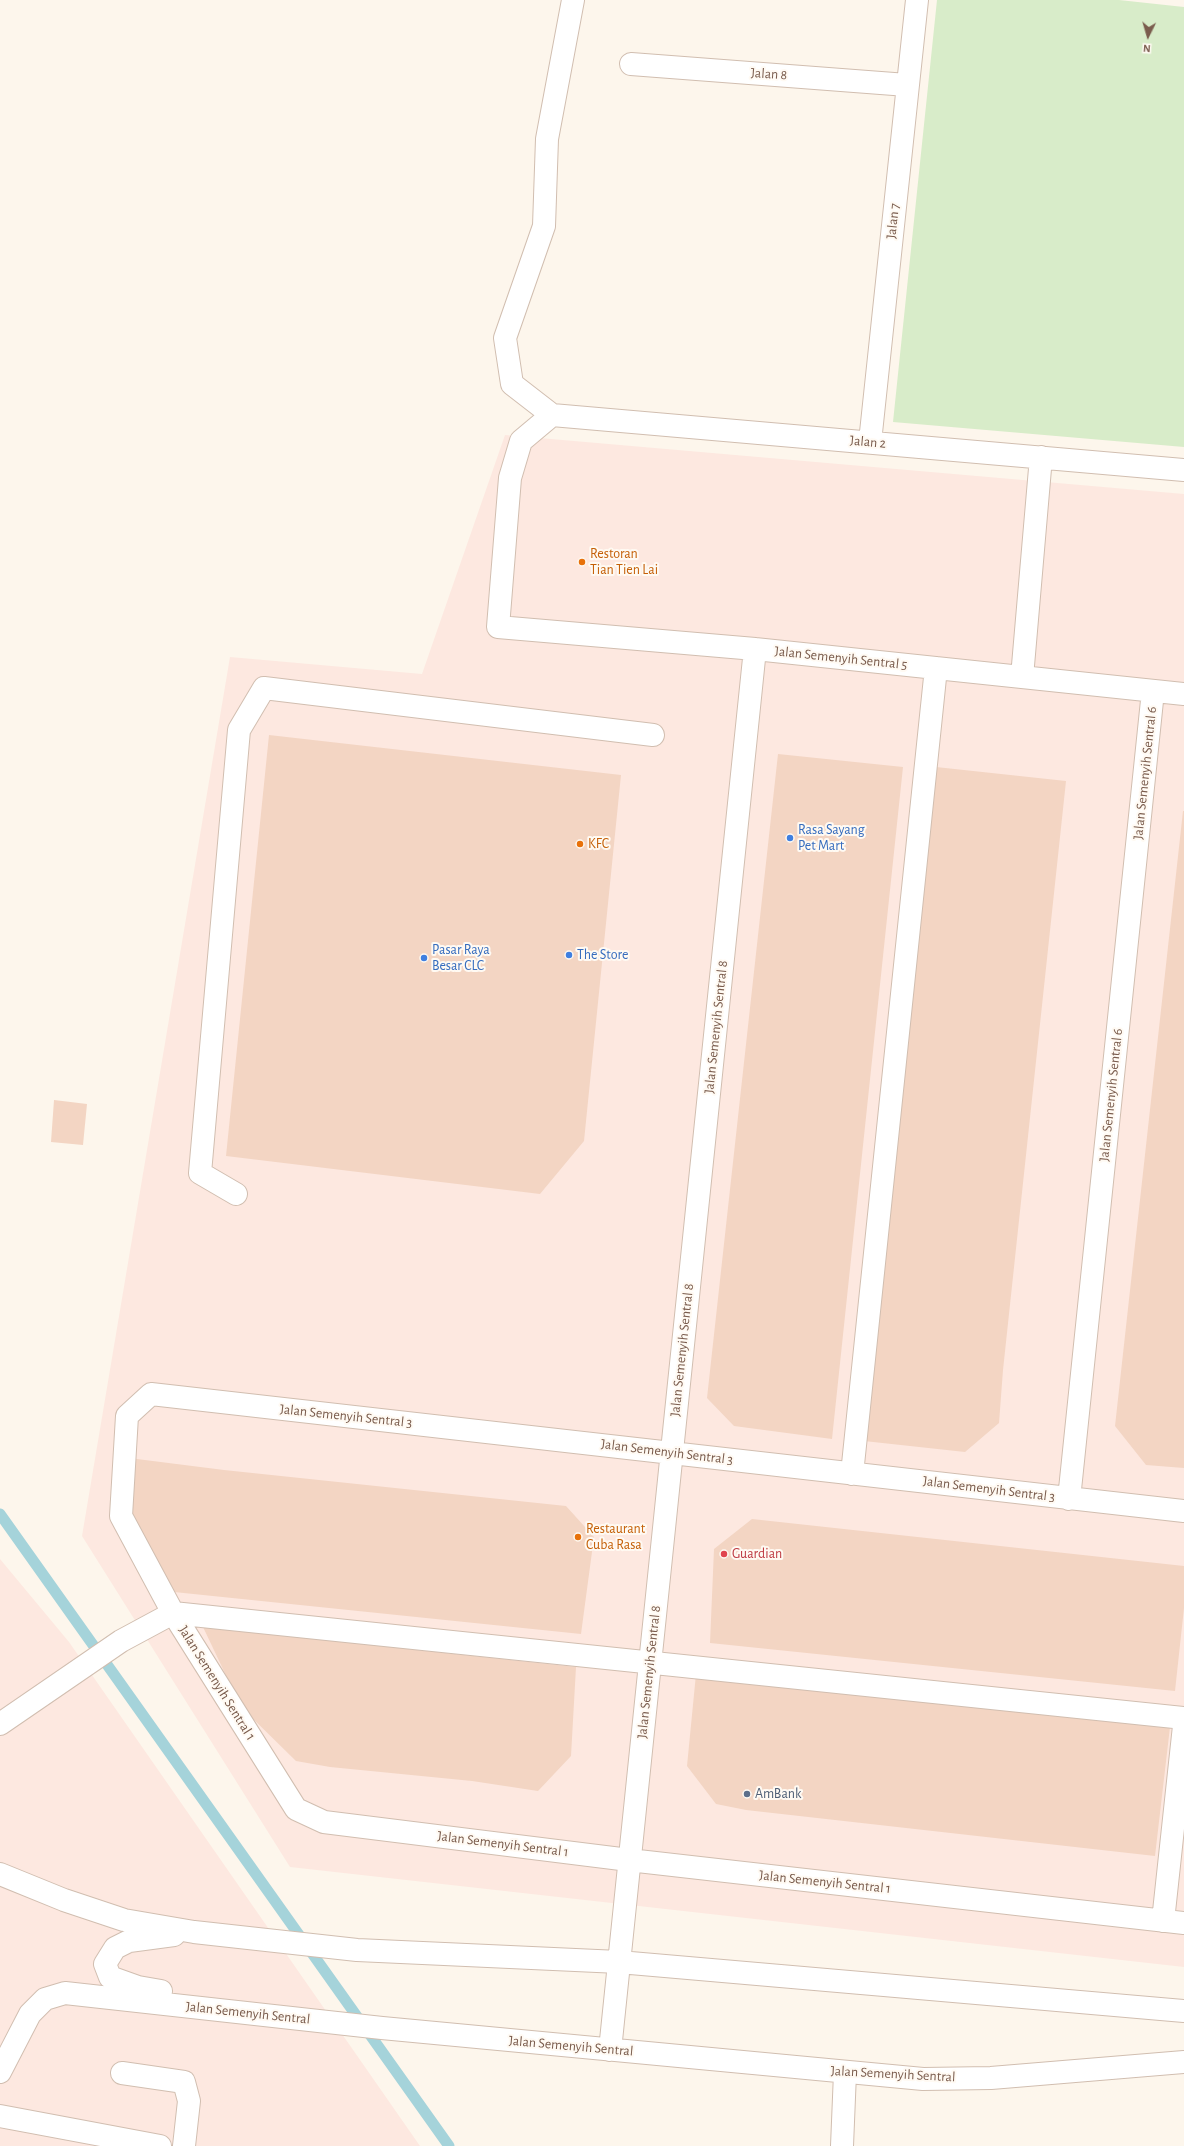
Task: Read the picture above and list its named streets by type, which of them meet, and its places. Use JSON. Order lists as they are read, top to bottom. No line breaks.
{"streets":{"street":["Jalan 8","Jalan 7","Jalan 2","Jalan Semenyih Sentral 5","Jalan Semenyih Sentral 6","Jalan Semenyih Sentral 8","Jalan Semenyih Sentral 3","Jalan Semenyih Sentral 1","Jalan Semenyih Sentral"]},"crossings":[["Jalan 8","Jalan 7"],["Jalan 7","Jalan 2"],["Jalan 2","Jalan Semenyih Sentral 5"],["Jalan Semenyih Sentral 5","Jalan Semenyih Sentral 6"],["Jalan Semenyih Sentral 5","Jalan Semenyih Sentral 8"],["Jalan Semenyih Sentral 6","Jalan Semenyih Sentral 3"],["Jalan Semenyih Sentral 8","Jalan Semenyih Sentral 3"],["Jalan Semenyih Sentral 8","Jalan Semenyih Sentral 1"],["Jalan Semenyih Sentral 8","Jalan Semenyih Sentral"],["Jalan Semenyih Sentral 3","Jalan Semenyih Sentral 1"]],"places":["Restoran Tian Tien Lai","Rasa Sayang Pet Mart","KFC","The Store","Pasar Raya Besar CLC","Restaurant Cuba Rasa","Guardian","AmBank"],"north":"bottom"}
